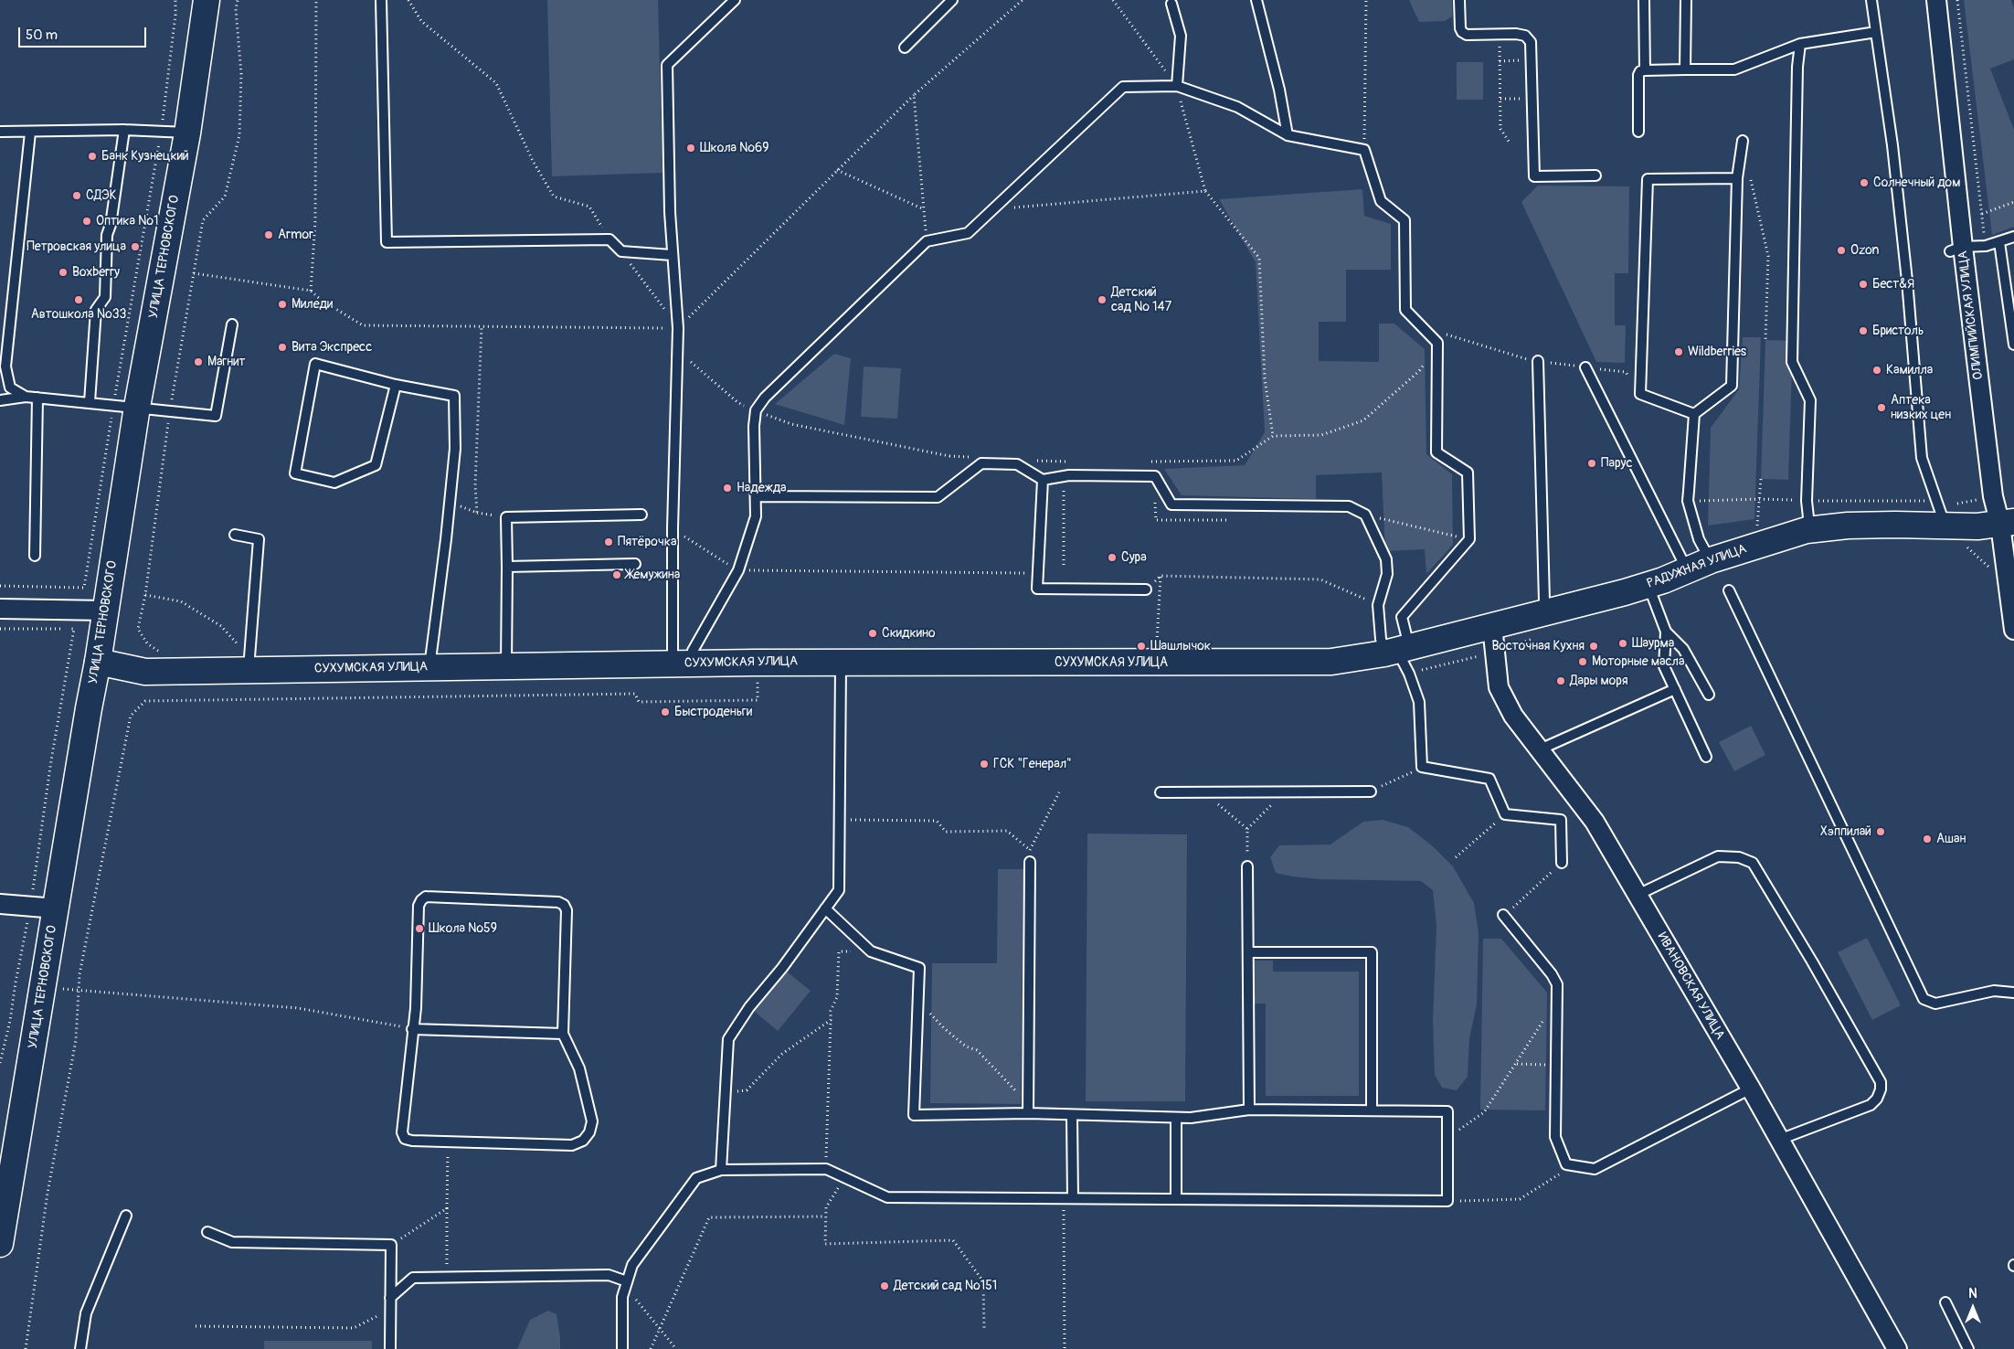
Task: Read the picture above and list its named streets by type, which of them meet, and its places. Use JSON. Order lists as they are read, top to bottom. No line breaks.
{"streets":{"main road":["УЛИЦА ТЕРНОВСКОГО","РАДУЖНАЯ УЛИЦА","СУХУМСКАЯ УЛИЦА"],"street":["ОЛИМПИЙСКАЯ УЛИЦА","ИВАНОВСКАЯ УЛИЦА"]},"crossings":[["УЛИЦА ТЕРНОВСКОГО","СУХУМСКАЯ УЛИЦА"],["ОЛИМПИЙСКАЯ УЛИЦА","РАДУЖНАЯ УЛИЦА"],["РАДУЖНАЯ УЛИЦА","СУХУМСКАЯ УЛИЦА"],["РАДУЖНАЯ УЛИЦА","ИВАНОВСКАЯ УЛИЦА"]],"places":["Школа №69","Банк Кузнецкий","Солнечный дом","СДЭК","Оптика №1","Armor","Петровская улица","Ozon","Boxberry","Бест&Я","Автошкола №33","Детский сад № 147","Миледи","Бристоль","Вита Экспресс","Wildberries","Магнит","Камилла","Аптека низких цен","Парус","Надежда","Пятёрочка","Сура","Жемужина","Скидкино","Шаурма","Шашлычок","Восточная Кухня","Моторные масла","Дары моря","Быстроденьги","ГСК \"Генерал\"","Хэппилай","Ашан","Школа №59","Детский сад №151"],"scale_bar":"50 m","north":"top"}
